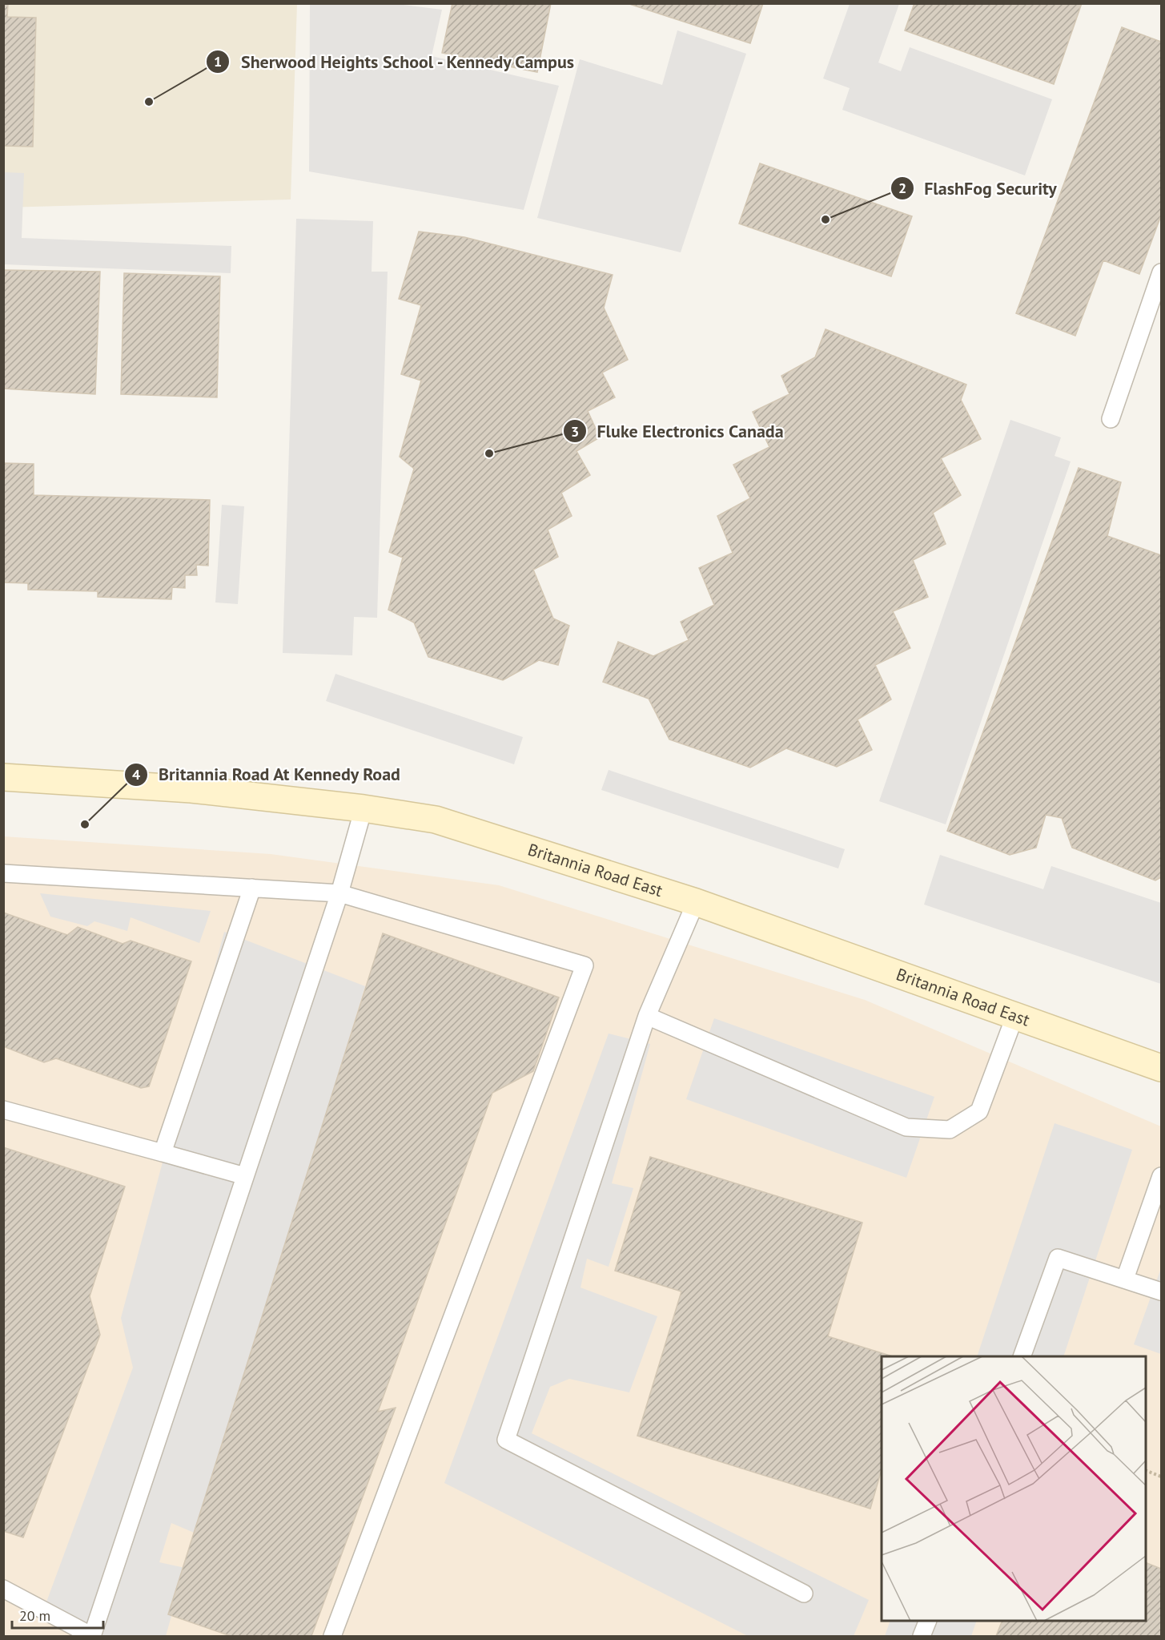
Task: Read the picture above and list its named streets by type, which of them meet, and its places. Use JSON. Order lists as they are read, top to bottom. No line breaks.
{"streets":{"main road":["Britannia Road East"]},"places":["Sherwood Heights School - Kennedy Campus","FlashFog Security","Fluke Electronics Canada","Britannia Road At Kennedy Road"],"scale_bar":"20 m"}
